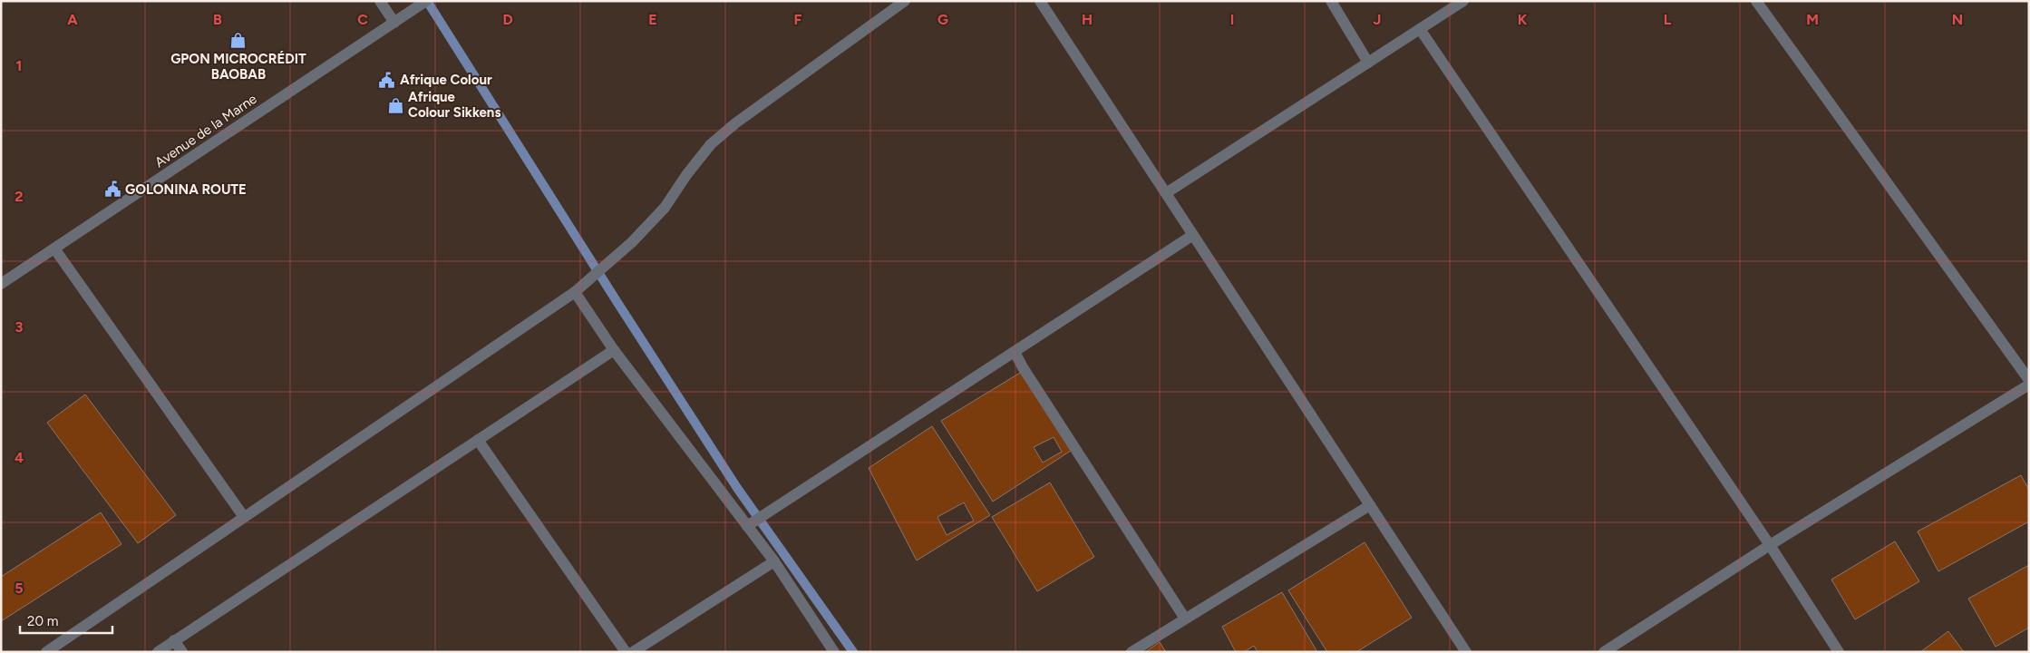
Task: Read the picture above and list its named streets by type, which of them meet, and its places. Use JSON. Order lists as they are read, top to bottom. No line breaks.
{"streets":{"street":["Avenue de la Marne"]},"places":{"shop":["GPON MICROCRÉDIT BAOBAB","Afrique Colour Sikkens"],"public building":["Afrique Colour","GOLONINA ROUTE"]},"scale_bar":"20 m","grid":{"columns":["A","B","C","D","E","F","G","H","I","J","K","L","M","N"],"rows":["1","2","3","4","5"]}}
